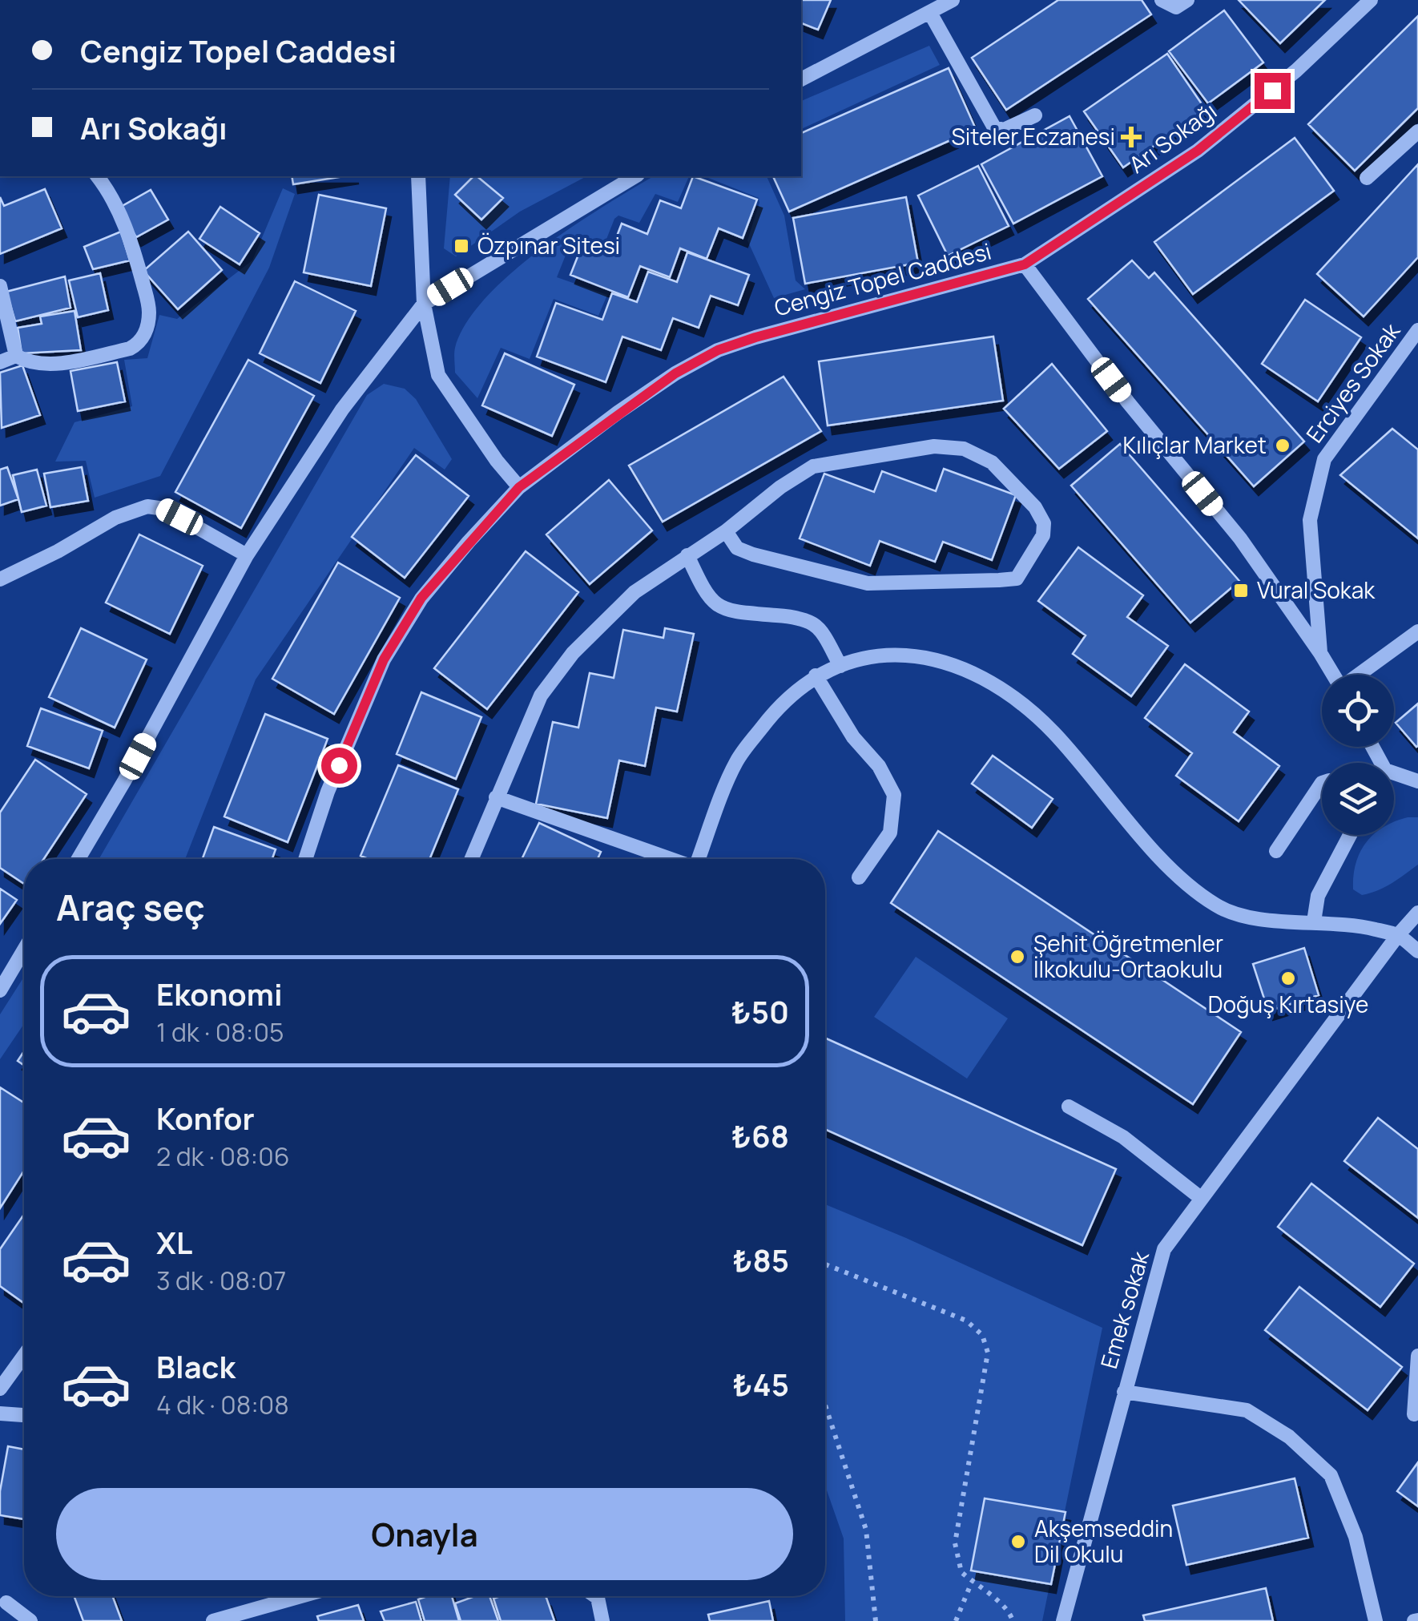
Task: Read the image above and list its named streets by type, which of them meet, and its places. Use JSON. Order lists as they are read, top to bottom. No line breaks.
{"streets":{"street":["Arı Sokağı","Cengiz Topel Caddesi","Erciyes Sokak","Emek sokak"]},"crossings":[["Arı Sokağı","Cengiz Topel Caddesi"],["Cengiz Topel Caddesi","Erciyes Sokak"]],"places":{"health":["Siteler Eczanesi"],"transit":["Özpınar Sitesi","Vural Sokak"],"other":["Kılıçlar Market","Şehit Öğretmenler İlkokulu-Ortaokulu","Doğuş Kırtasiye","Akşemseddin Dil Okulu"]},"page":{"banner":["Cengiz Topel Caddesi","Arı Sokağı"],"heading":"Araç seç","list":[{"name":"Ekonomi","note":"1 dk · 08:05","value":"₺50"},{"name":"Konfor","note":"2 dk · 08:06","value":"₺68"},{"name":"XL","note":"3 dk · 08:07","value":"₺85"},{"name":"Black","note":"4 dk · 08:08","value":"₺45"}],"buttons":"Onayla"}}
